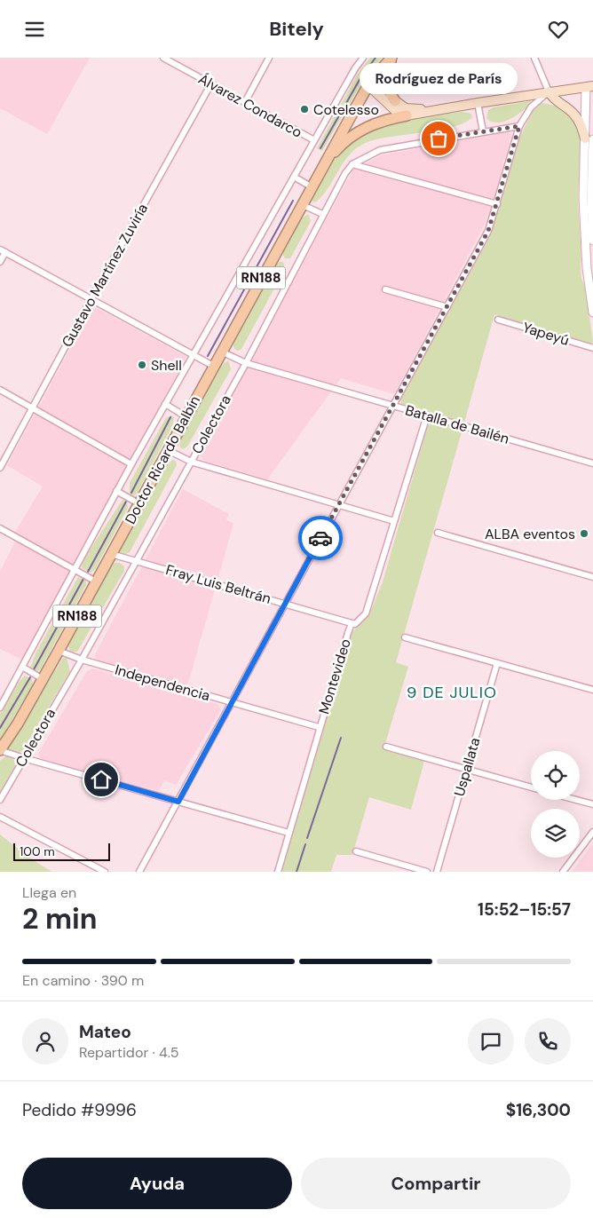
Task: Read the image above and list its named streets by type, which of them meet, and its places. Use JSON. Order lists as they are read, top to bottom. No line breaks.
{"streets":{"highway":["RN188","Doctor Ricardo Balbín"],"street":["Álvarez Condarco","Gustavo Martínez Zuviría","Yapeyú","Colectora","Batalla de Bailén","Fray Luis Beltrán","Montevideo","Independencia","Uspallata"]},"crossings":[["Álvarez Condarco","Gustavo Martínez Zuviría"],["RN188","Doctor Ricardo Balbín"],["Colectora","Batalla de Bailén"],["Colectora","Fray Luis Beltrán"],["Colectora","Independencia"],["Batalla de Bailén","Doctor Ricardo Balbín"],["Batalla de Bailén","Montevideo"],["Doctor Ricardo Balbín","Fray Luis Beltrán"],["Doctor Ricardo Balbín","Independencia"],["Fray Luis Beltrán","Montevideo"],["Montevideo","Independencia"]],"districts":["9 DE JULIO"],"places":["Cotelesso","Rodríguez de París","Shell","ALBA eventos"],"scale_bar":"100 m","page":{"header":"Bitely","bubble":"Rodríguez de París","scale":"100 m","heading":["2 min","Llega en","15:52–15:57"],"panel":["Mateo","Repartidor · 4.5","Pedido #9996","$16,300"],"bar":"En camino · 390 m","buttons":["Ayuda","Compartir"]}}
